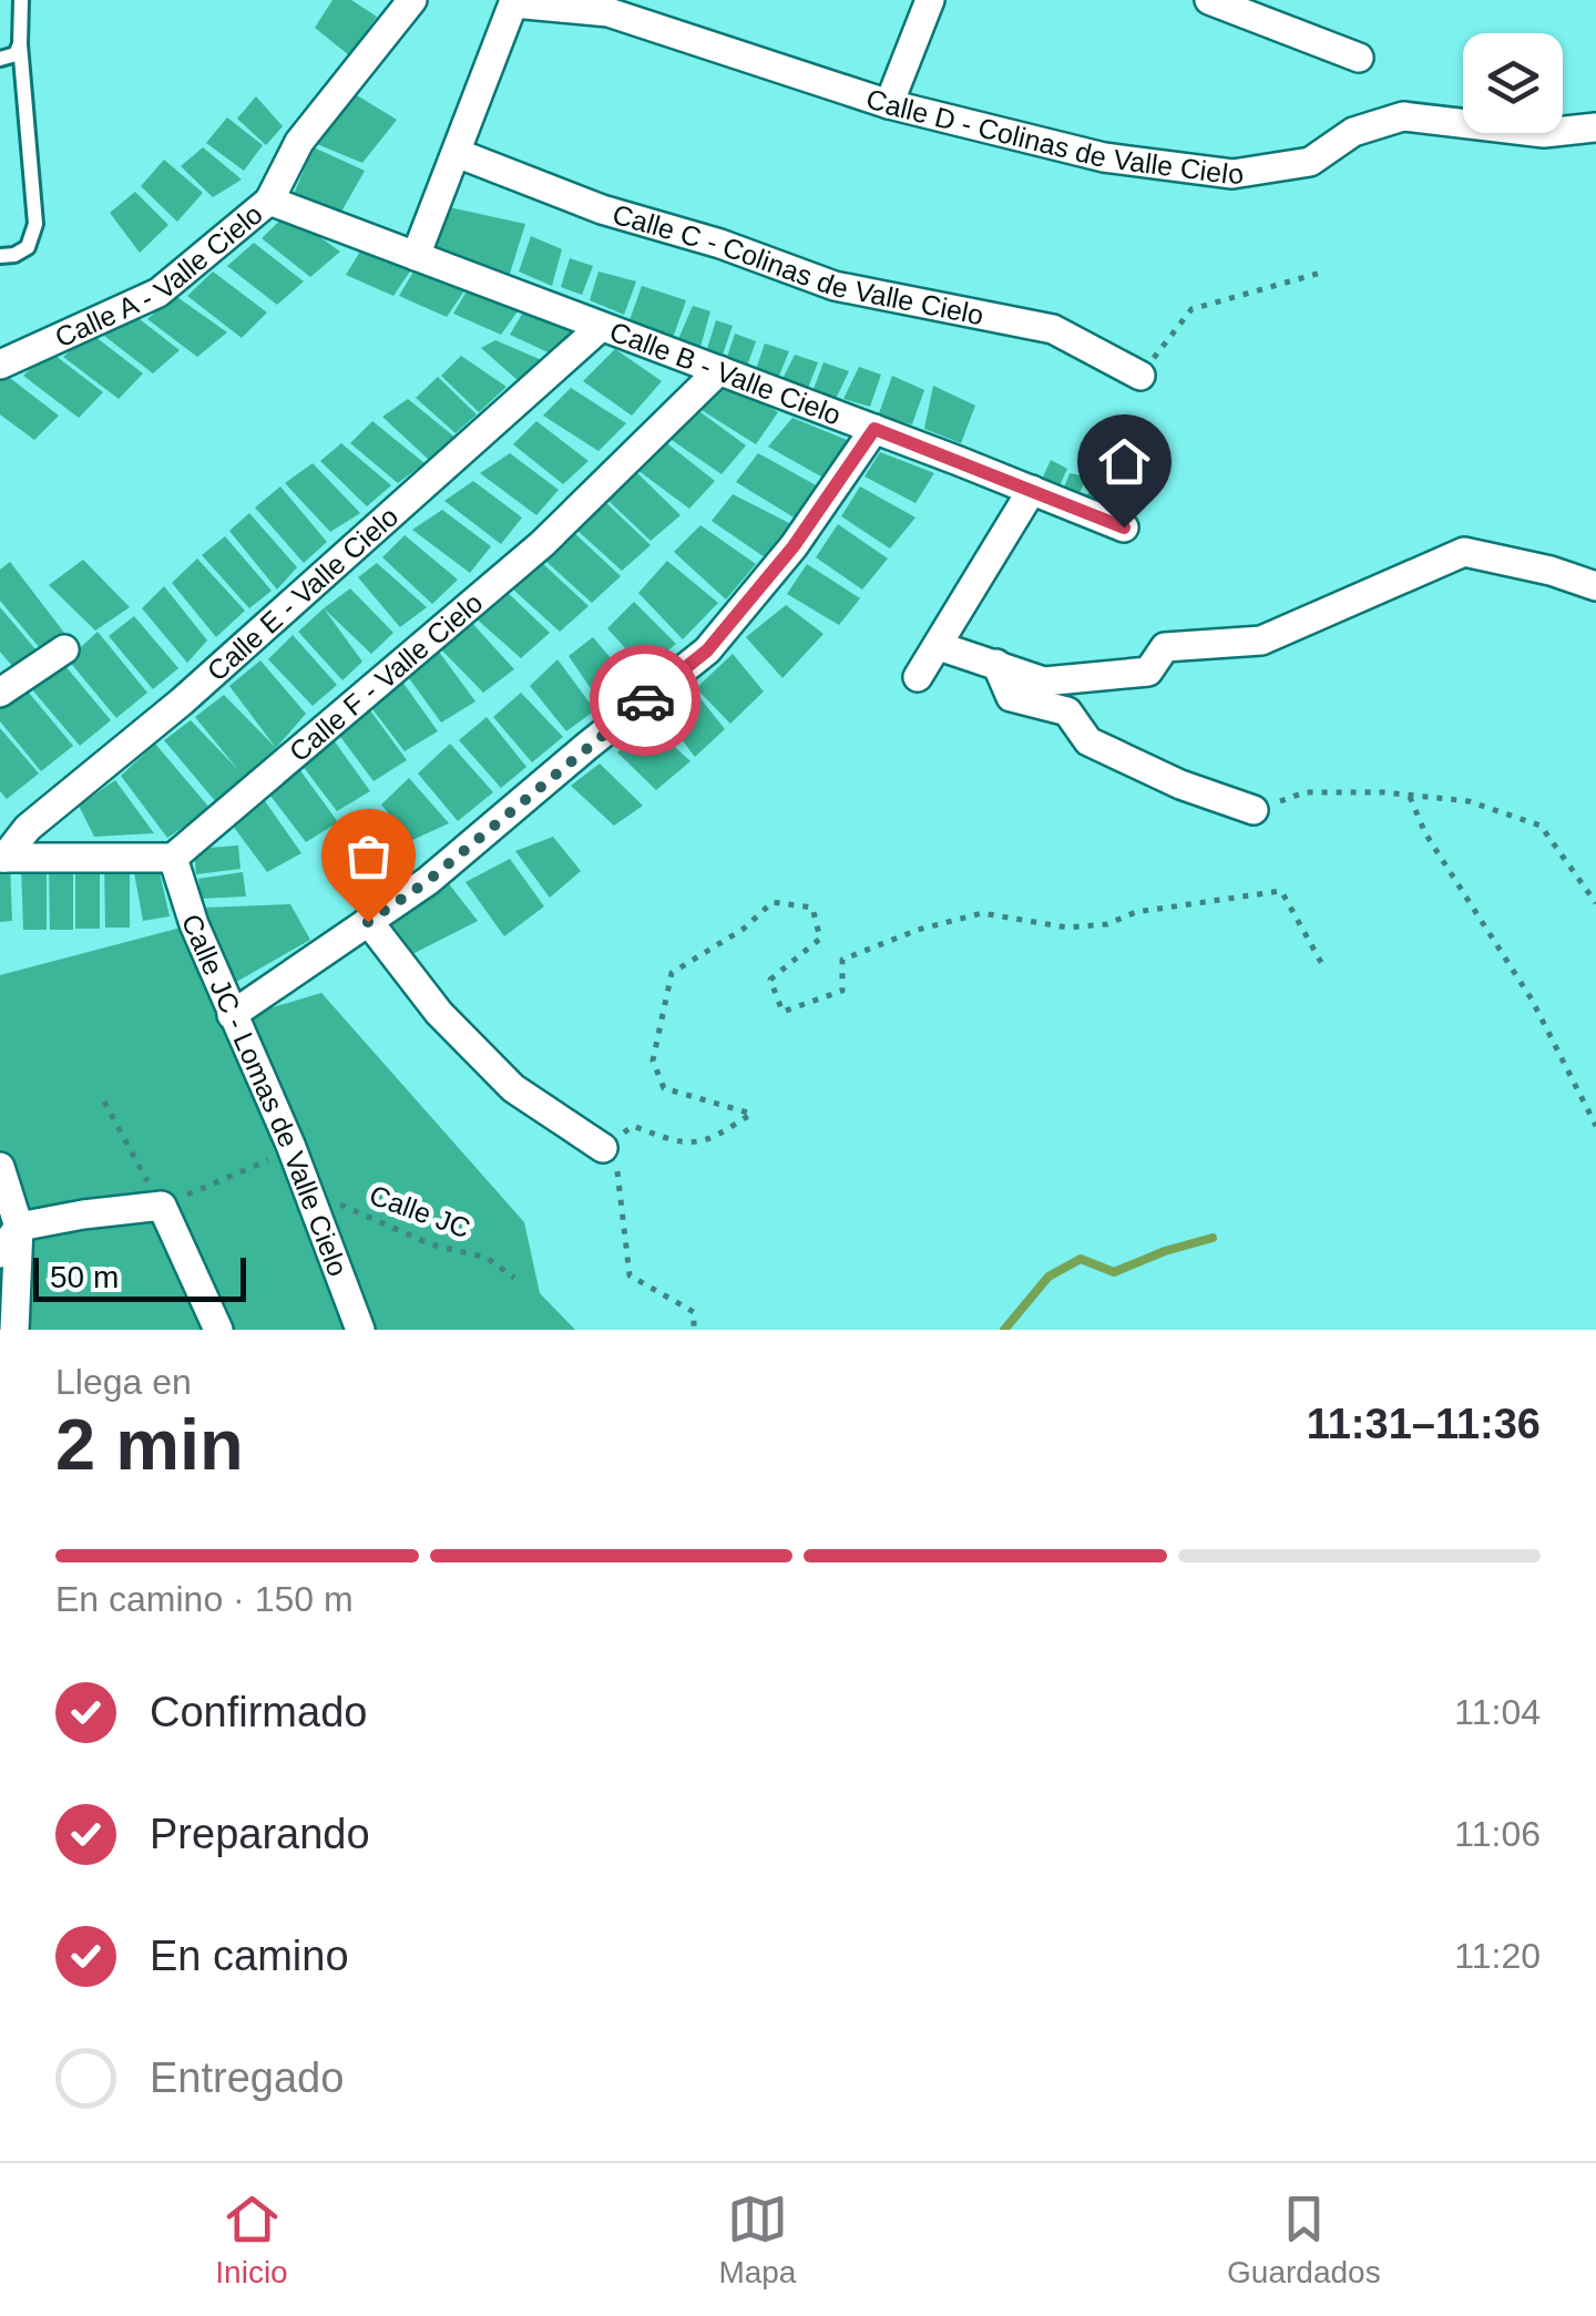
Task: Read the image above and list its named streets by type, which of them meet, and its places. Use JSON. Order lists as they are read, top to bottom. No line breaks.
{"streets":{"street":["Calle D - Colinas de Valle Cielo","Calle C - Colinas de Valle Cielo","Calle A - Valle Cielo","Calle B - Valle Cielo","Calle E - Valle Cielo","Calle F - Valle Cielo","Calle JC - Lomas de Valle Cielo"],"path":["Calle JC"]},"crossings":[["Calle D - Colinas de Valle Cielo","Calle C - Colinas de Valle Cielo"],["Calle A - Valle Cielo","Calle B - Valle Cielo"],["Calle B - Valle Cielo","Calle E - Valle Cielo"],["Calle B - Valle Cielo","Calle F - Valle Cielo"],["Calle F - Valle Cielo","Calle JC - Lomas de Valle Cielo"],["Calle JC - Lomas de Valle Cielo","Calle JC"]],"scale_bar":"50 m","page":{"scale":"50 m","heading":["2 min","Llega en","11:31–11:36"],"bar":"En camino · 150 m","list":[["Confirmado","11:04"],["Preparando","11:06"],["En camino","11:20"],"Entregado"],"tabs":["Inicio","Mapa","Guardados"]}}
